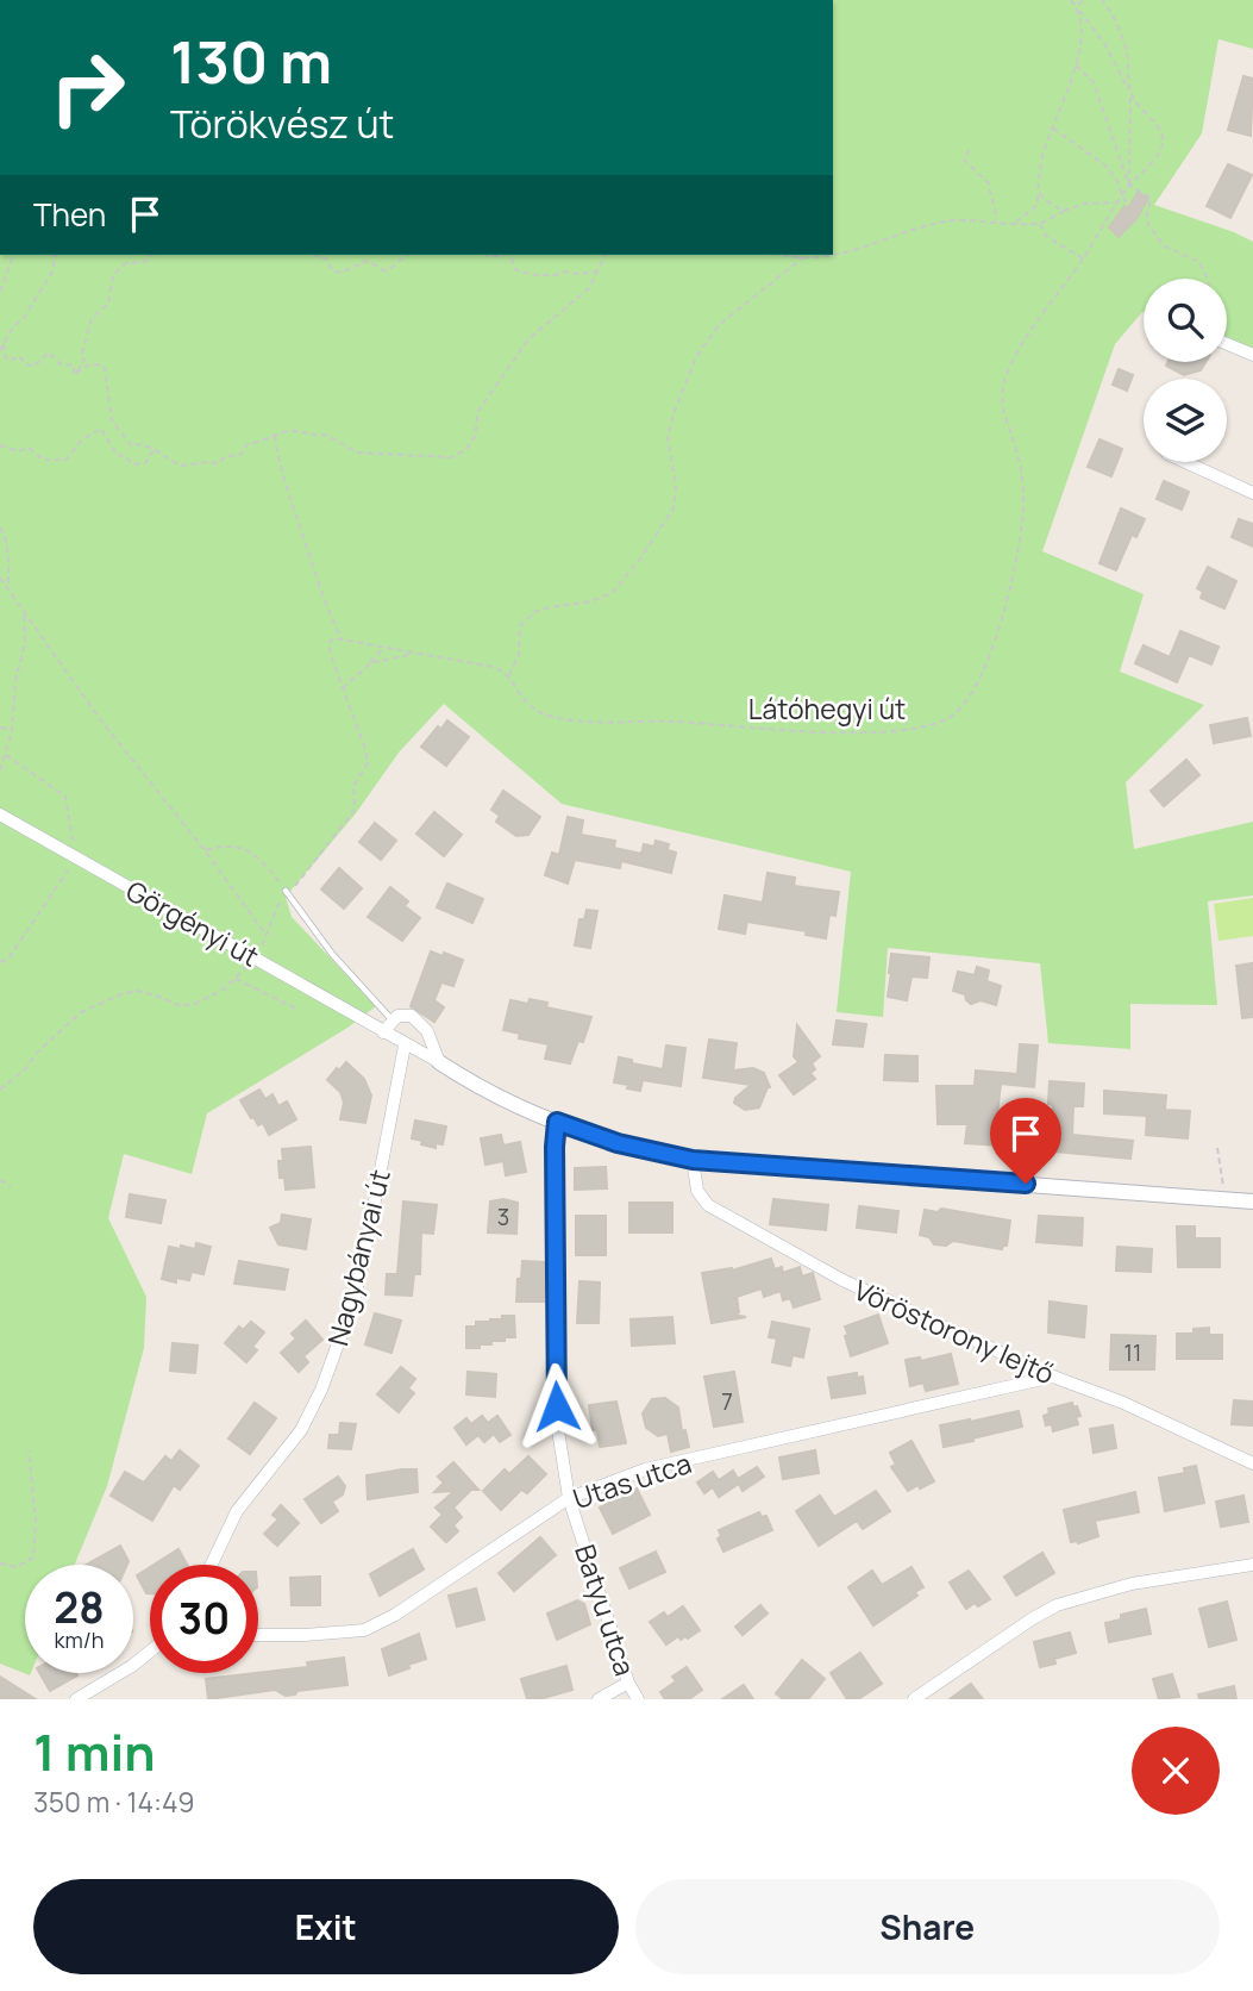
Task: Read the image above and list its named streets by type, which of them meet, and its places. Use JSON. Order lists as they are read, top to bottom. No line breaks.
{"streets":{"street":["Görgényi út","Nagybányai út","Vöröstorony lejtő","Utas utca","Batyu utca"],"path":["Látóhegyi út"]},"crossings":[["Görgényi út","Nagybányai út"],["Vöröstorony lejtő","Utas utca"],["Utas utca","Batyu utca"]],"house_numbers":["3","11","7"],"page":{"turn":["130 m","Törökvész út"],"then":"Then","speed":"28 km/h","limit":"30","heading":["1 min","350 m · 14:49"],"buttons":["Exit","Share"]}}
